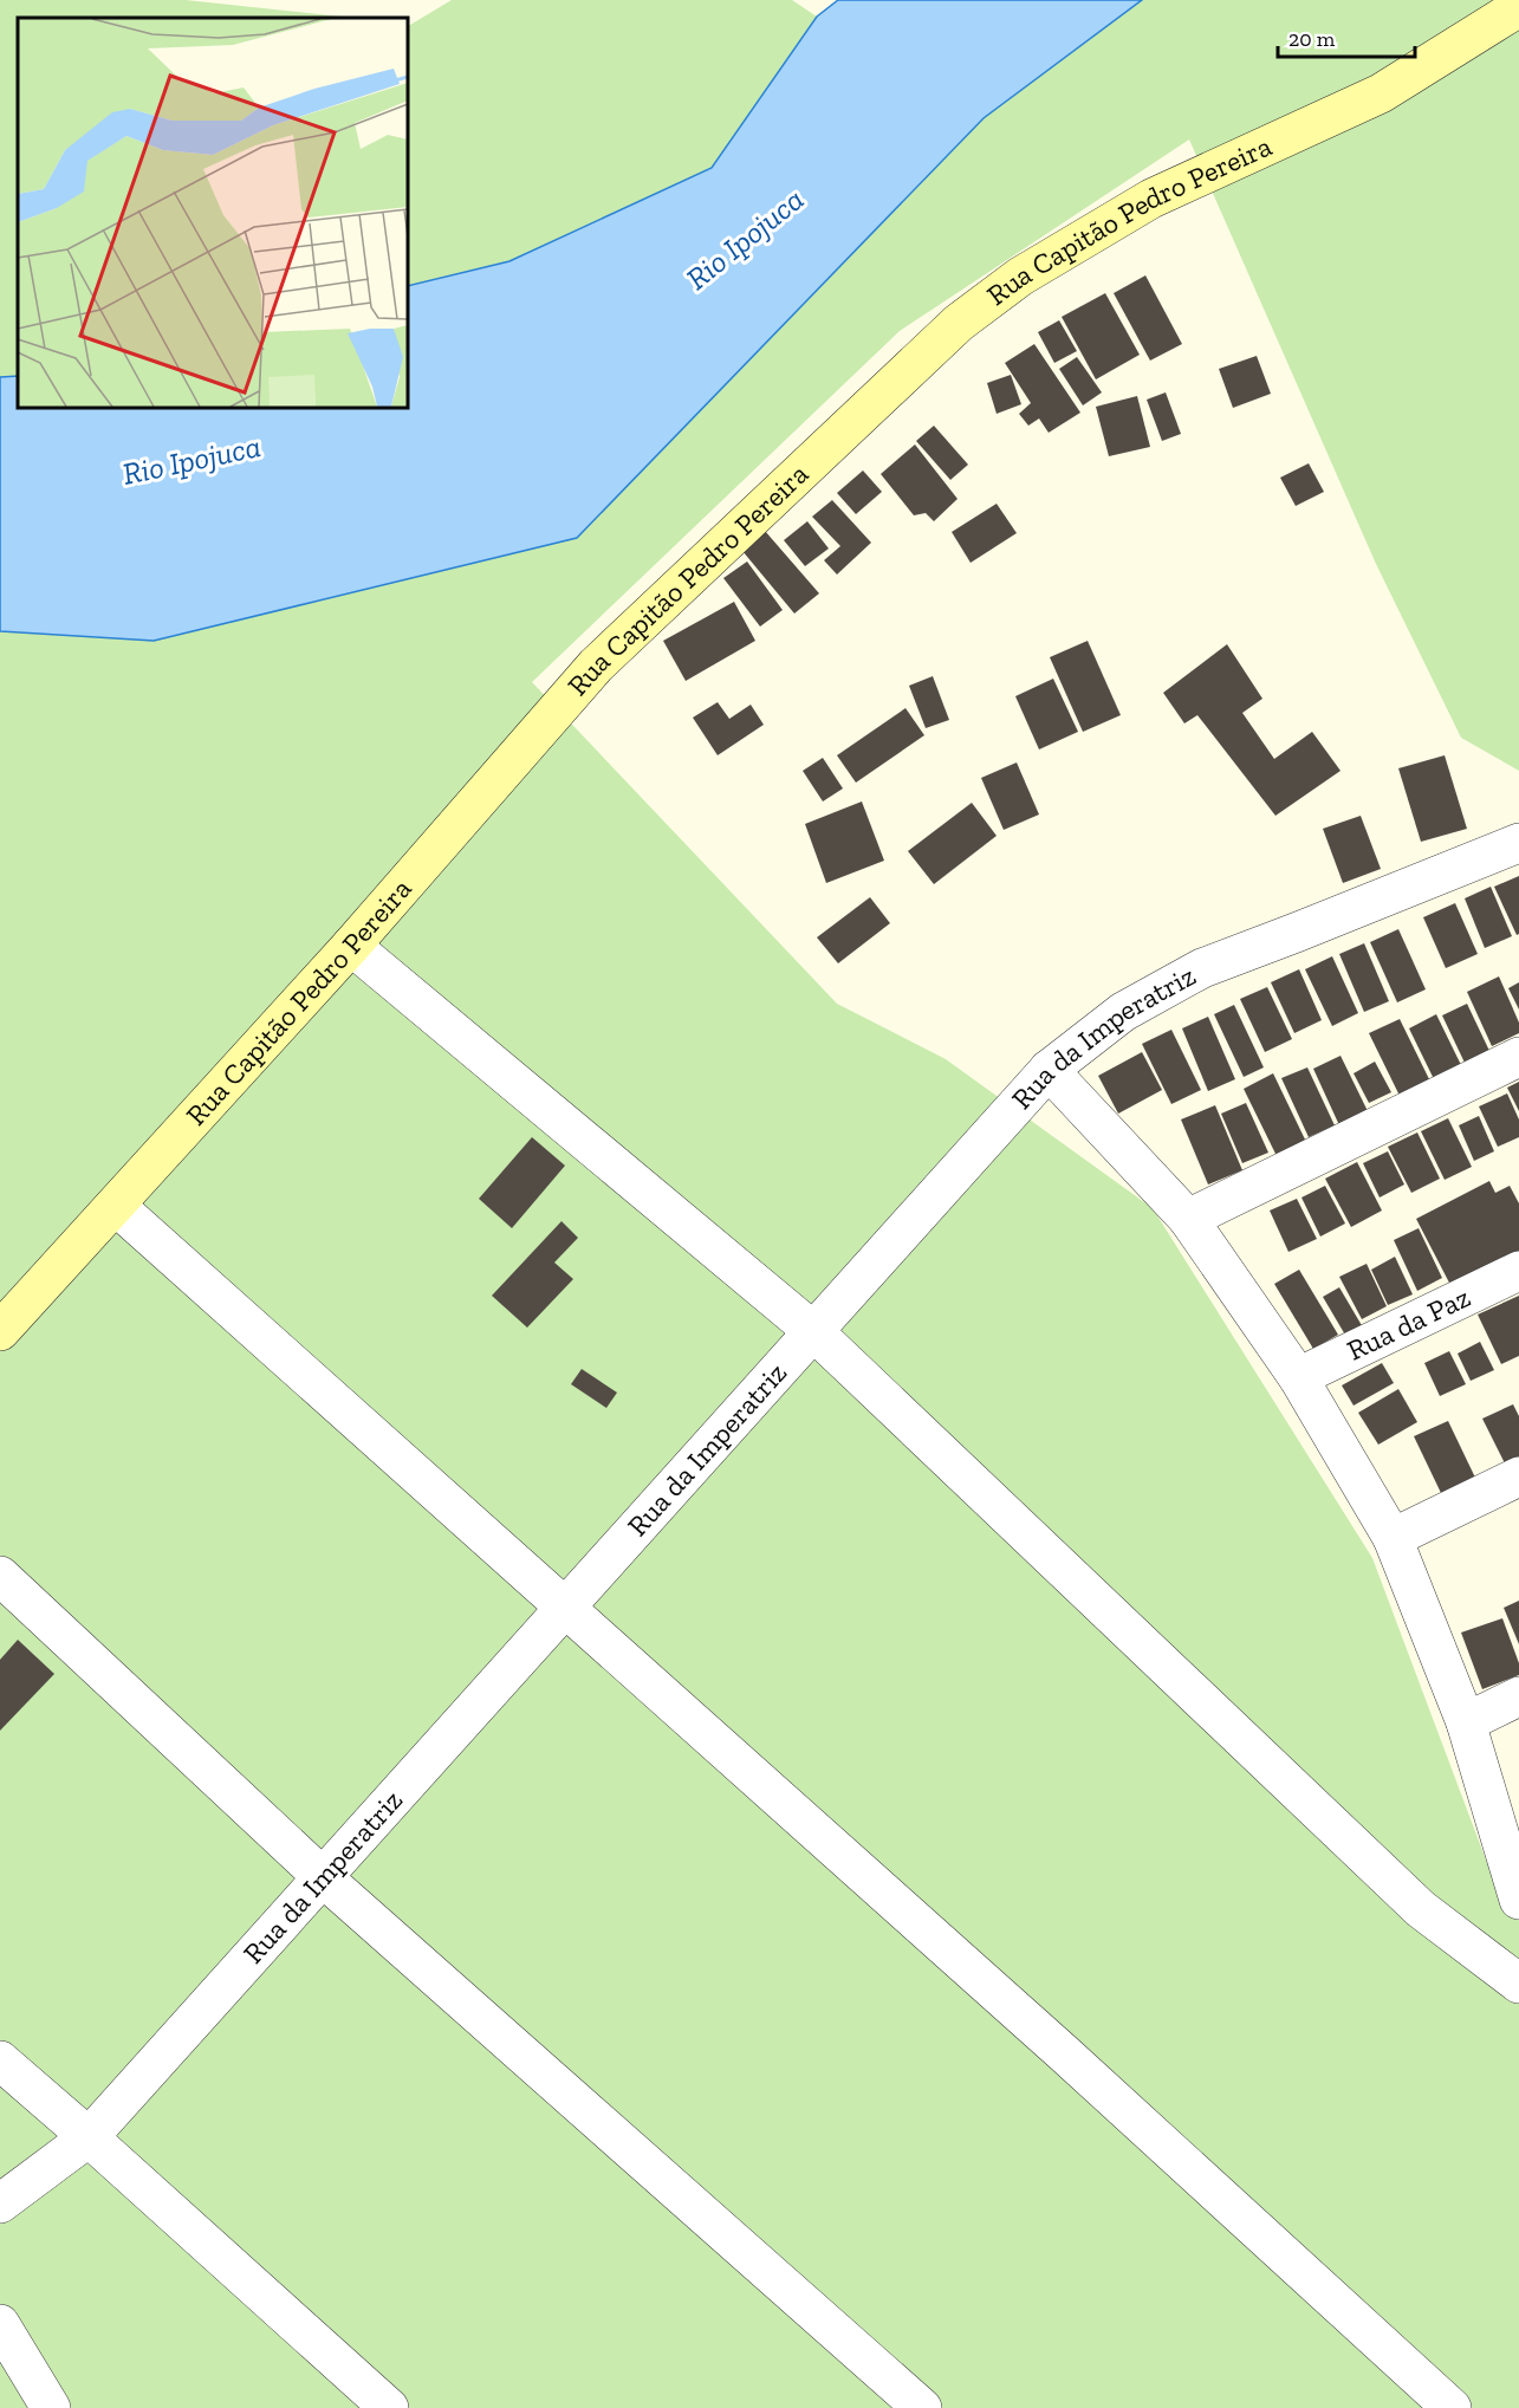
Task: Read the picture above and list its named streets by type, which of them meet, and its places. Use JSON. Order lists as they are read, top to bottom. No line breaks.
{"streets":{"street":["Rua Capitão Pedro Pereira","Rua da Imperatriz","Rua da Paz"]},"water":["Rio Ipojuca"],"scale_bar":"20 m"}
